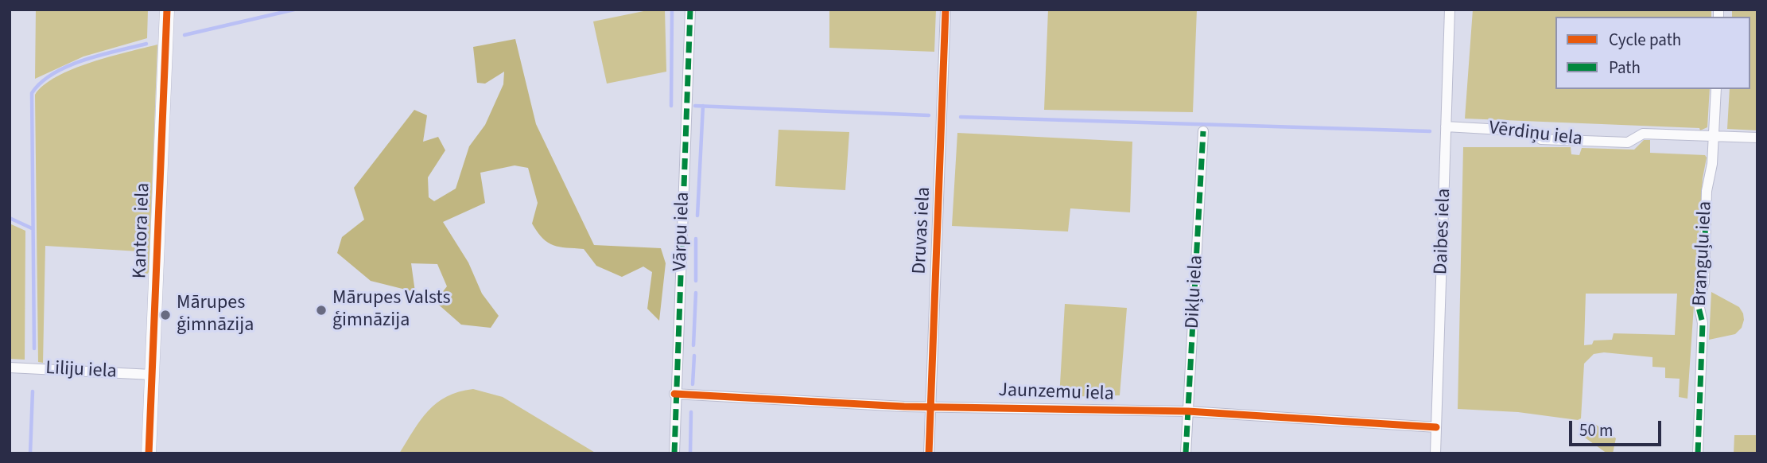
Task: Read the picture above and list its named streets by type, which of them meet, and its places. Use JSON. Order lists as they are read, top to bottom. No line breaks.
{"streets":{"main road":["Kantora iela"],"street":["Vērdiņu iela","Druvas iela","Vārpu iela","Daibes iela","Branguļu iela","Dikļu iela","Liliju iela","Jaunzemu iela"]},"crossings":[["Vērdiņu iela","Daibes iela"],["Vērdiņu iela","Branguļu iela"],["Kantora iela","Liliju iela"],["Druvas iela","Jaunzemu iela"],["Vārpu iela","Jaunzemu iela"],["Daibes iela","Jaunzemu iela"],["Dikļu iela","Jaunzemu iela"]],"places":["Mārupes Valsts ģimnāzija","Mārupes ģimnāzija"],"legend":["Cycle path","Path"],"scale_bar":"50 m"}
